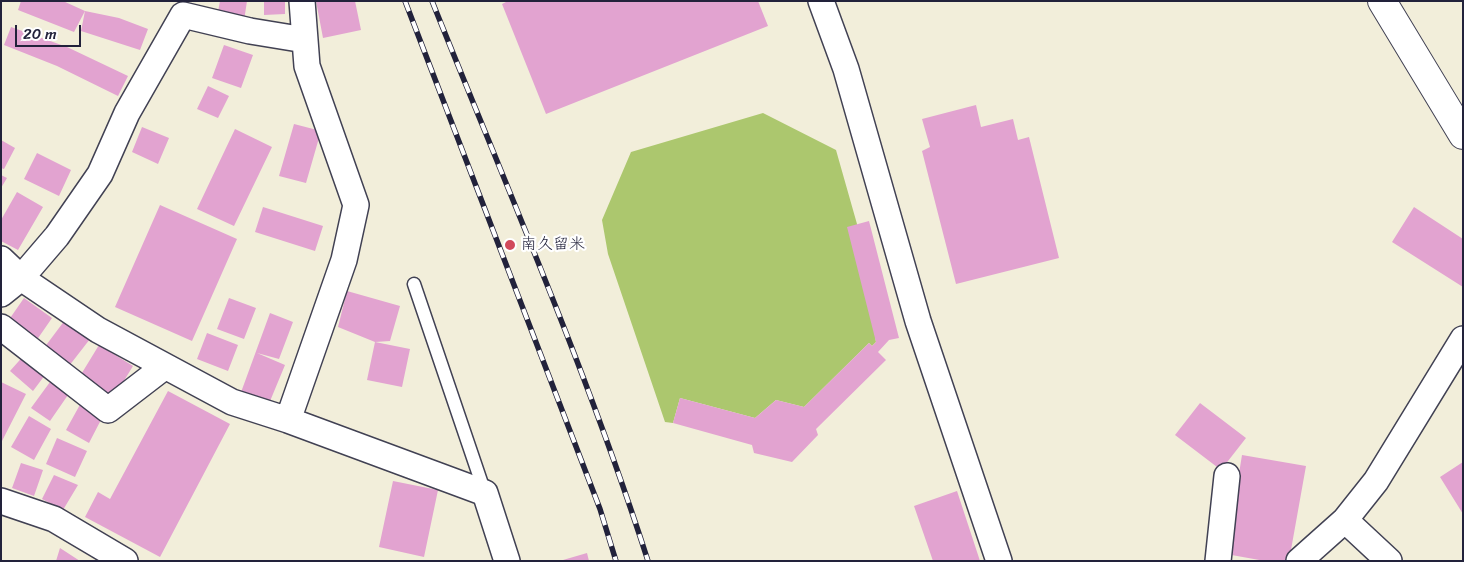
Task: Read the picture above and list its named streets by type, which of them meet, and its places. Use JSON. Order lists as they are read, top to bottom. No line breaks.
{"places":["南久留米"],"scale_bar":"20 m"}
